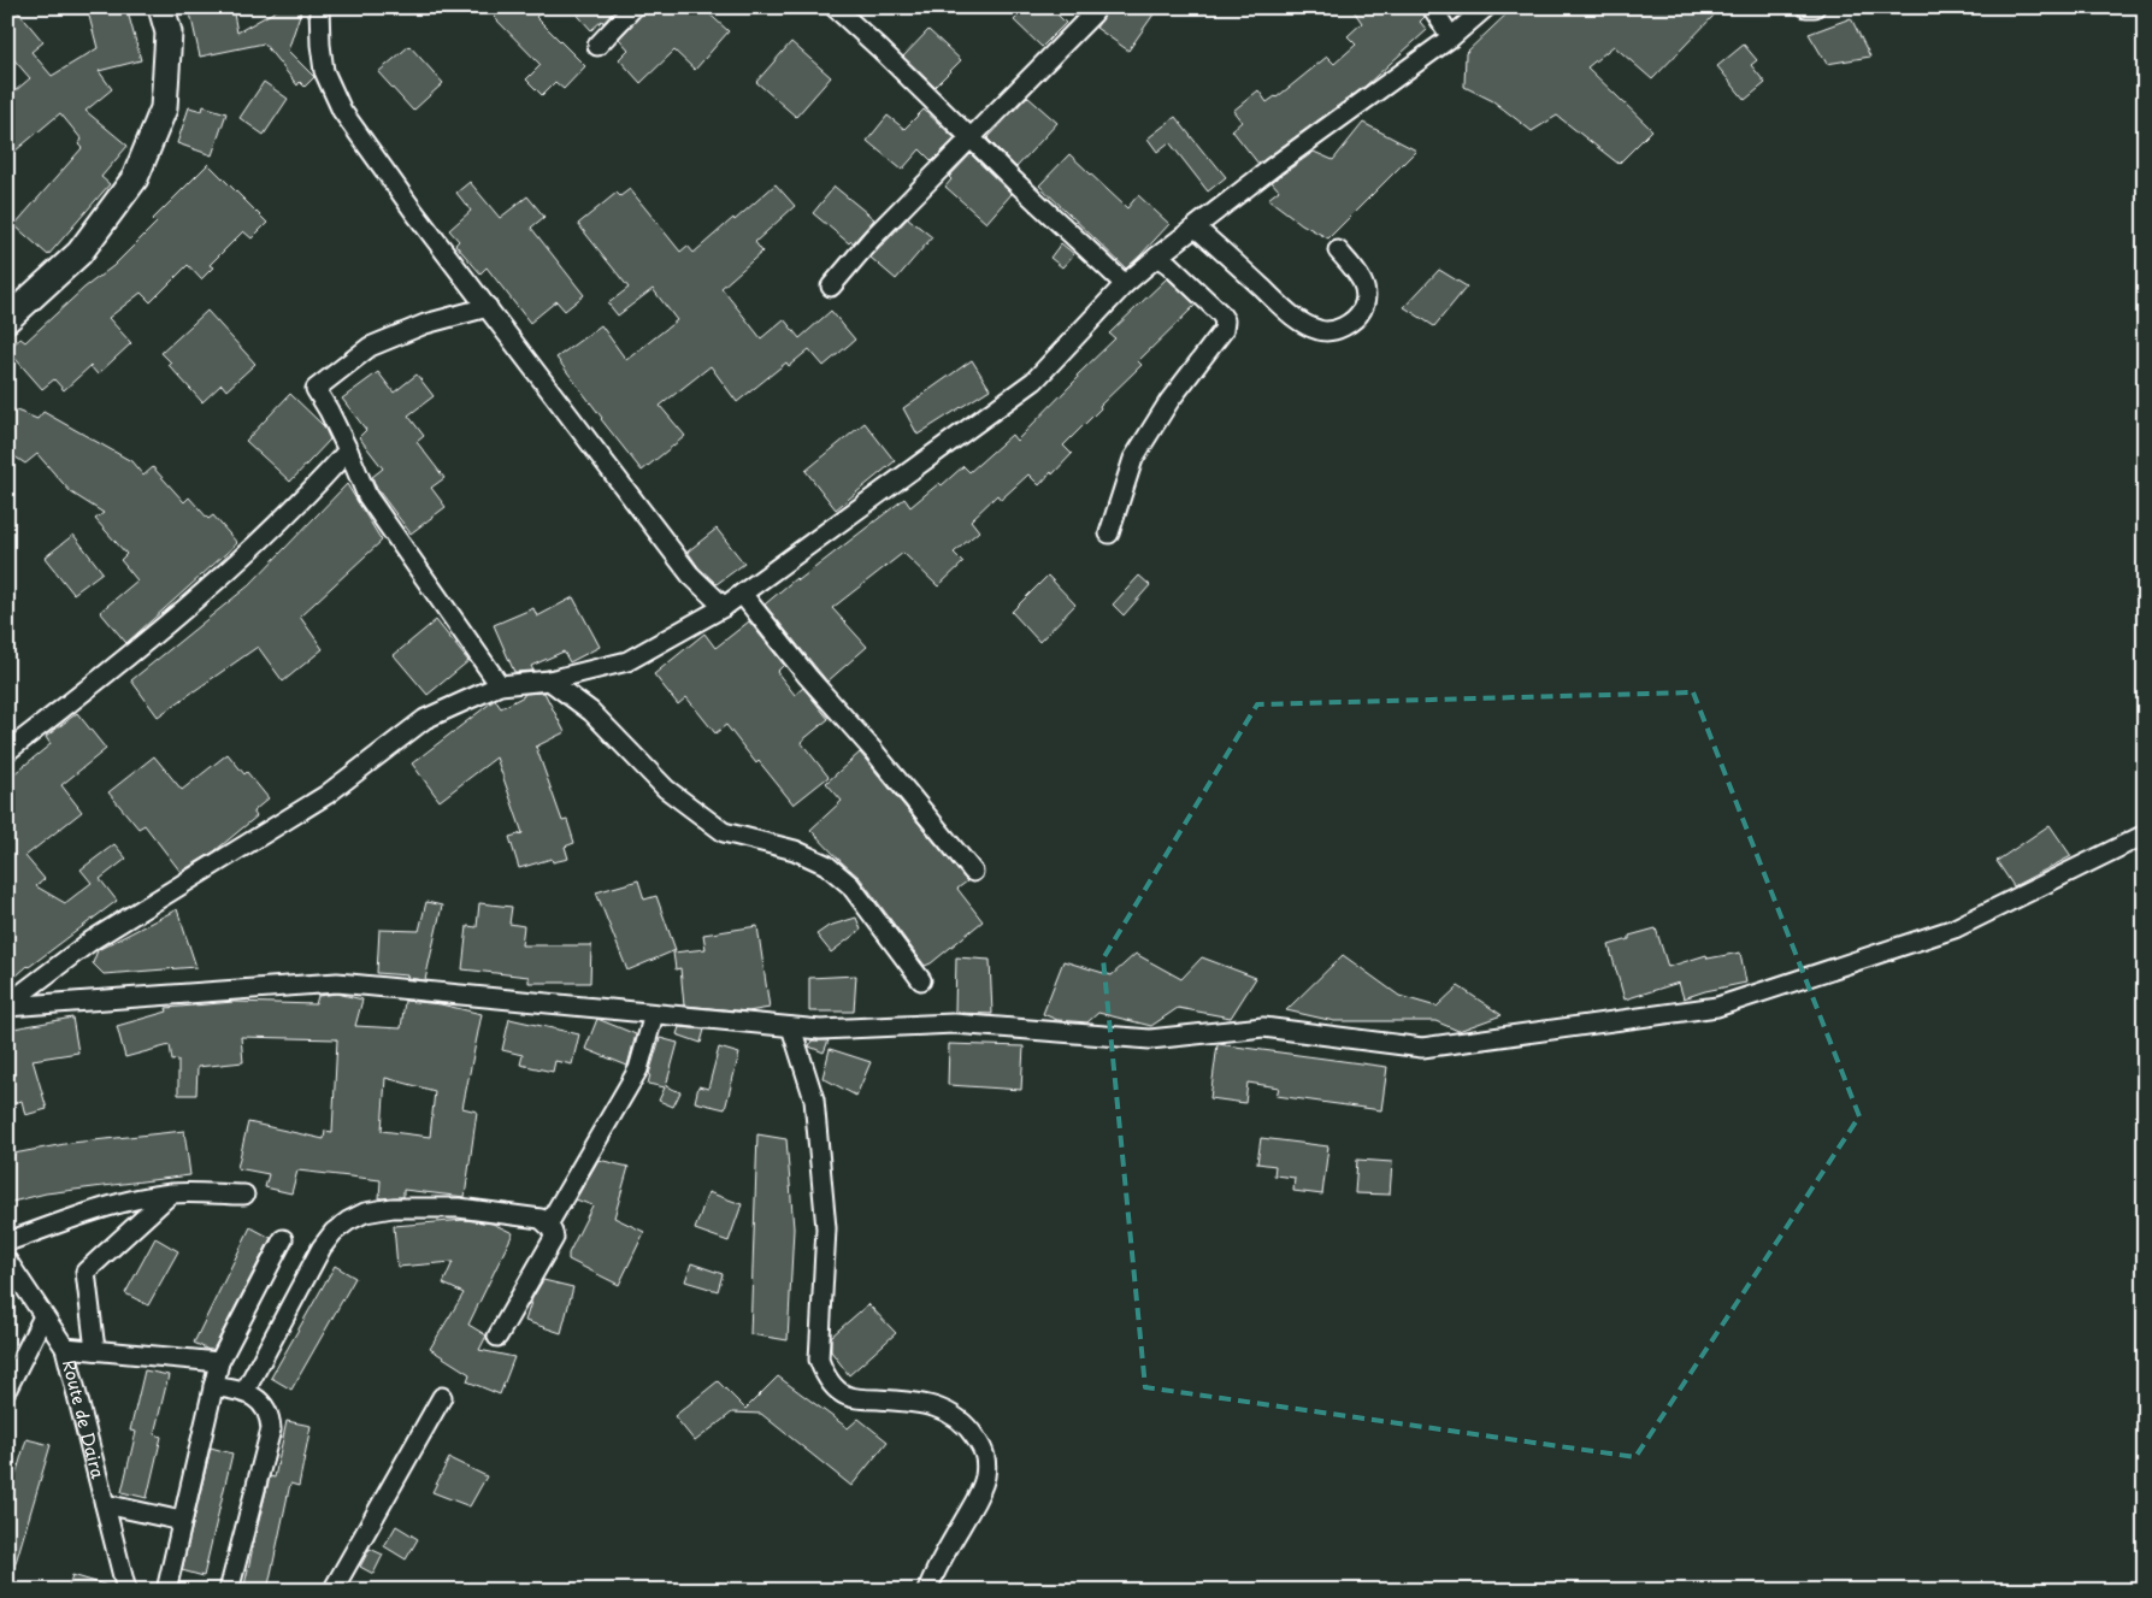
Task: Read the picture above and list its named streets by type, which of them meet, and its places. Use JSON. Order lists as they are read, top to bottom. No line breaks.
{"streets":{"street":["Route de Daira"]}}
